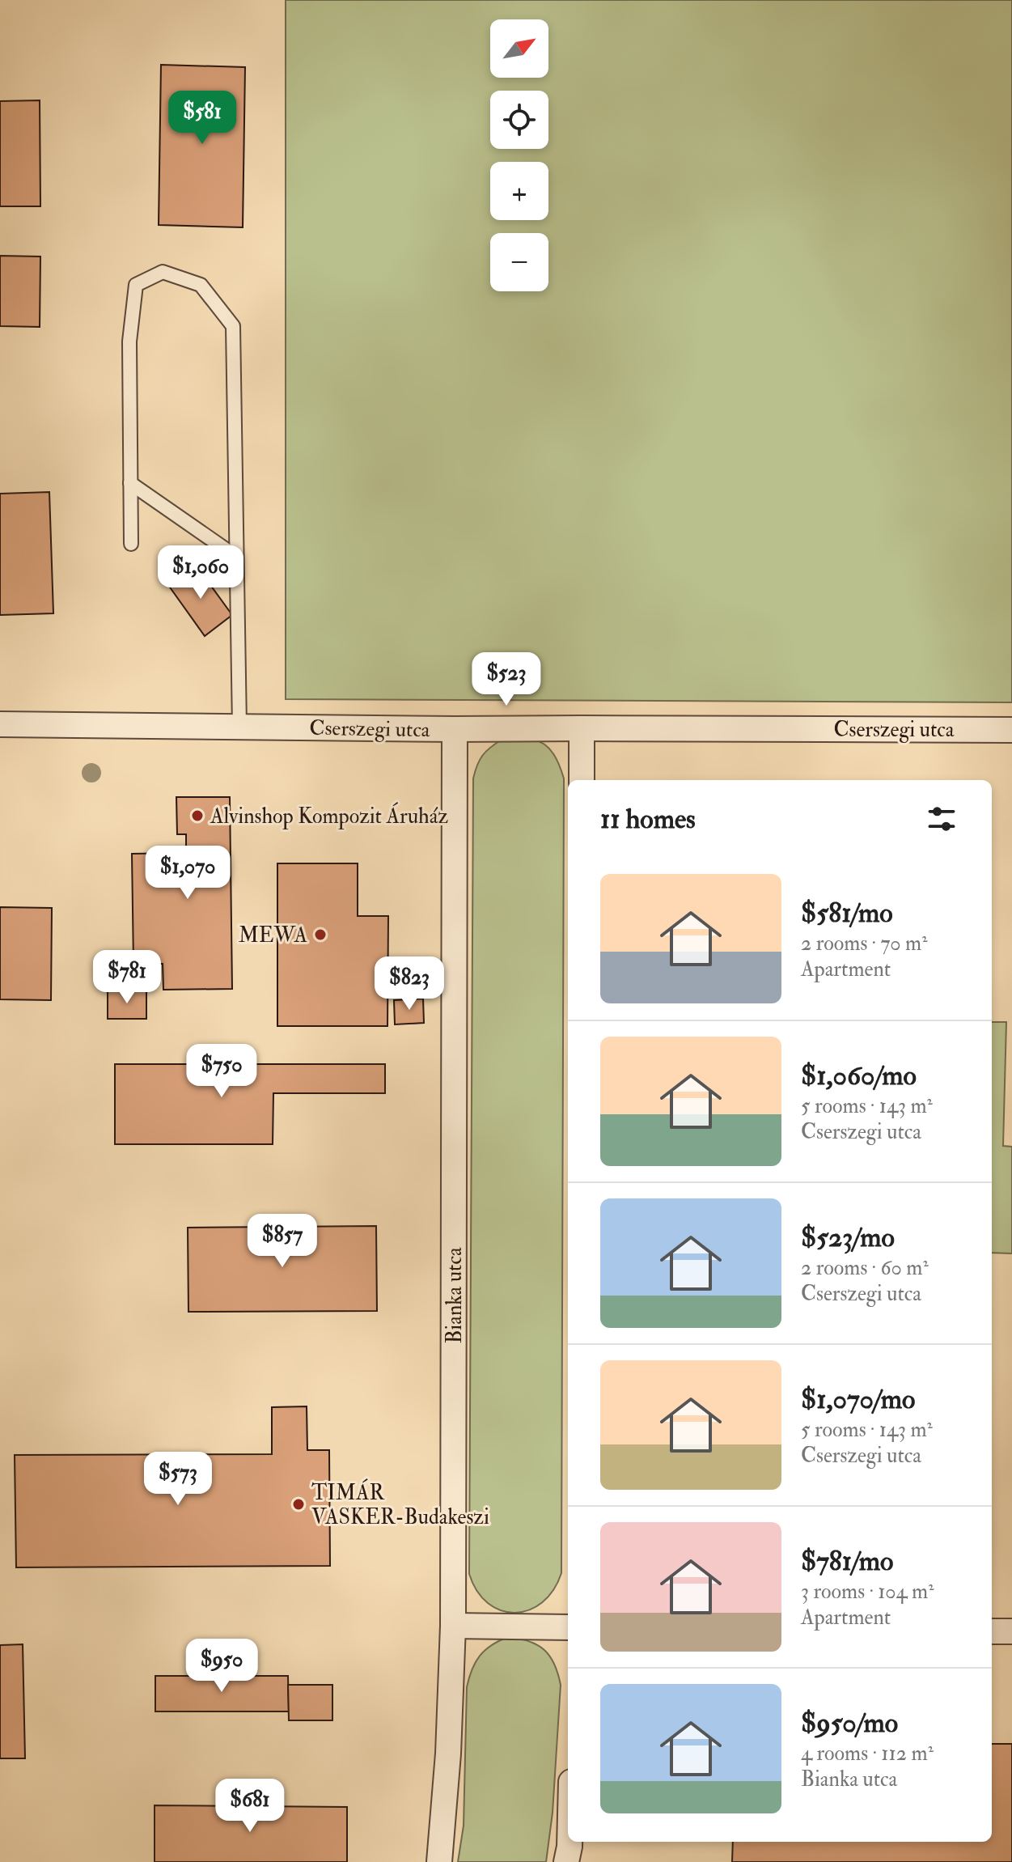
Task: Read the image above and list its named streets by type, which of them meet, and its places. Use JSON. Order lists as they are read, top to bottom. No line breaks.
{"streets":{"street":["Cserszegi utca","Bianka utca"]},"crossings":[["Cserszegi utca","Bianka utca"]],"places":["Alvinshop Kompozit Áruház","MEWA","TIMÁR VASKER-Budakeszi"],"north":"top right","page":{"map_buttons":["+","−"],"price":["$581","$1,060","$523","$1,070","$781","$823","$750","$857","$573","$950","$681"],"heading":"11 homes","list":[{"name":"$581/mo","note":"2 rooms · 70 m² · Apartment"},{"name":"$1,060/mo","note":"5 rooms · 143 m² · Cserszegi utca"},{"name":"$523/mo","note":"2 rooms · 60 m² · Cserszegi utca"},{"name":"$1,070/mo","note":"5 rooms · 143 m² · Cserszegi utca"},{"name":"$781/mo","note":"3 rooms · 104 m² · Apartment"},{"name":"$950/mo","note":"4 rooms · 112 m² · Bianka utca"}]}}
